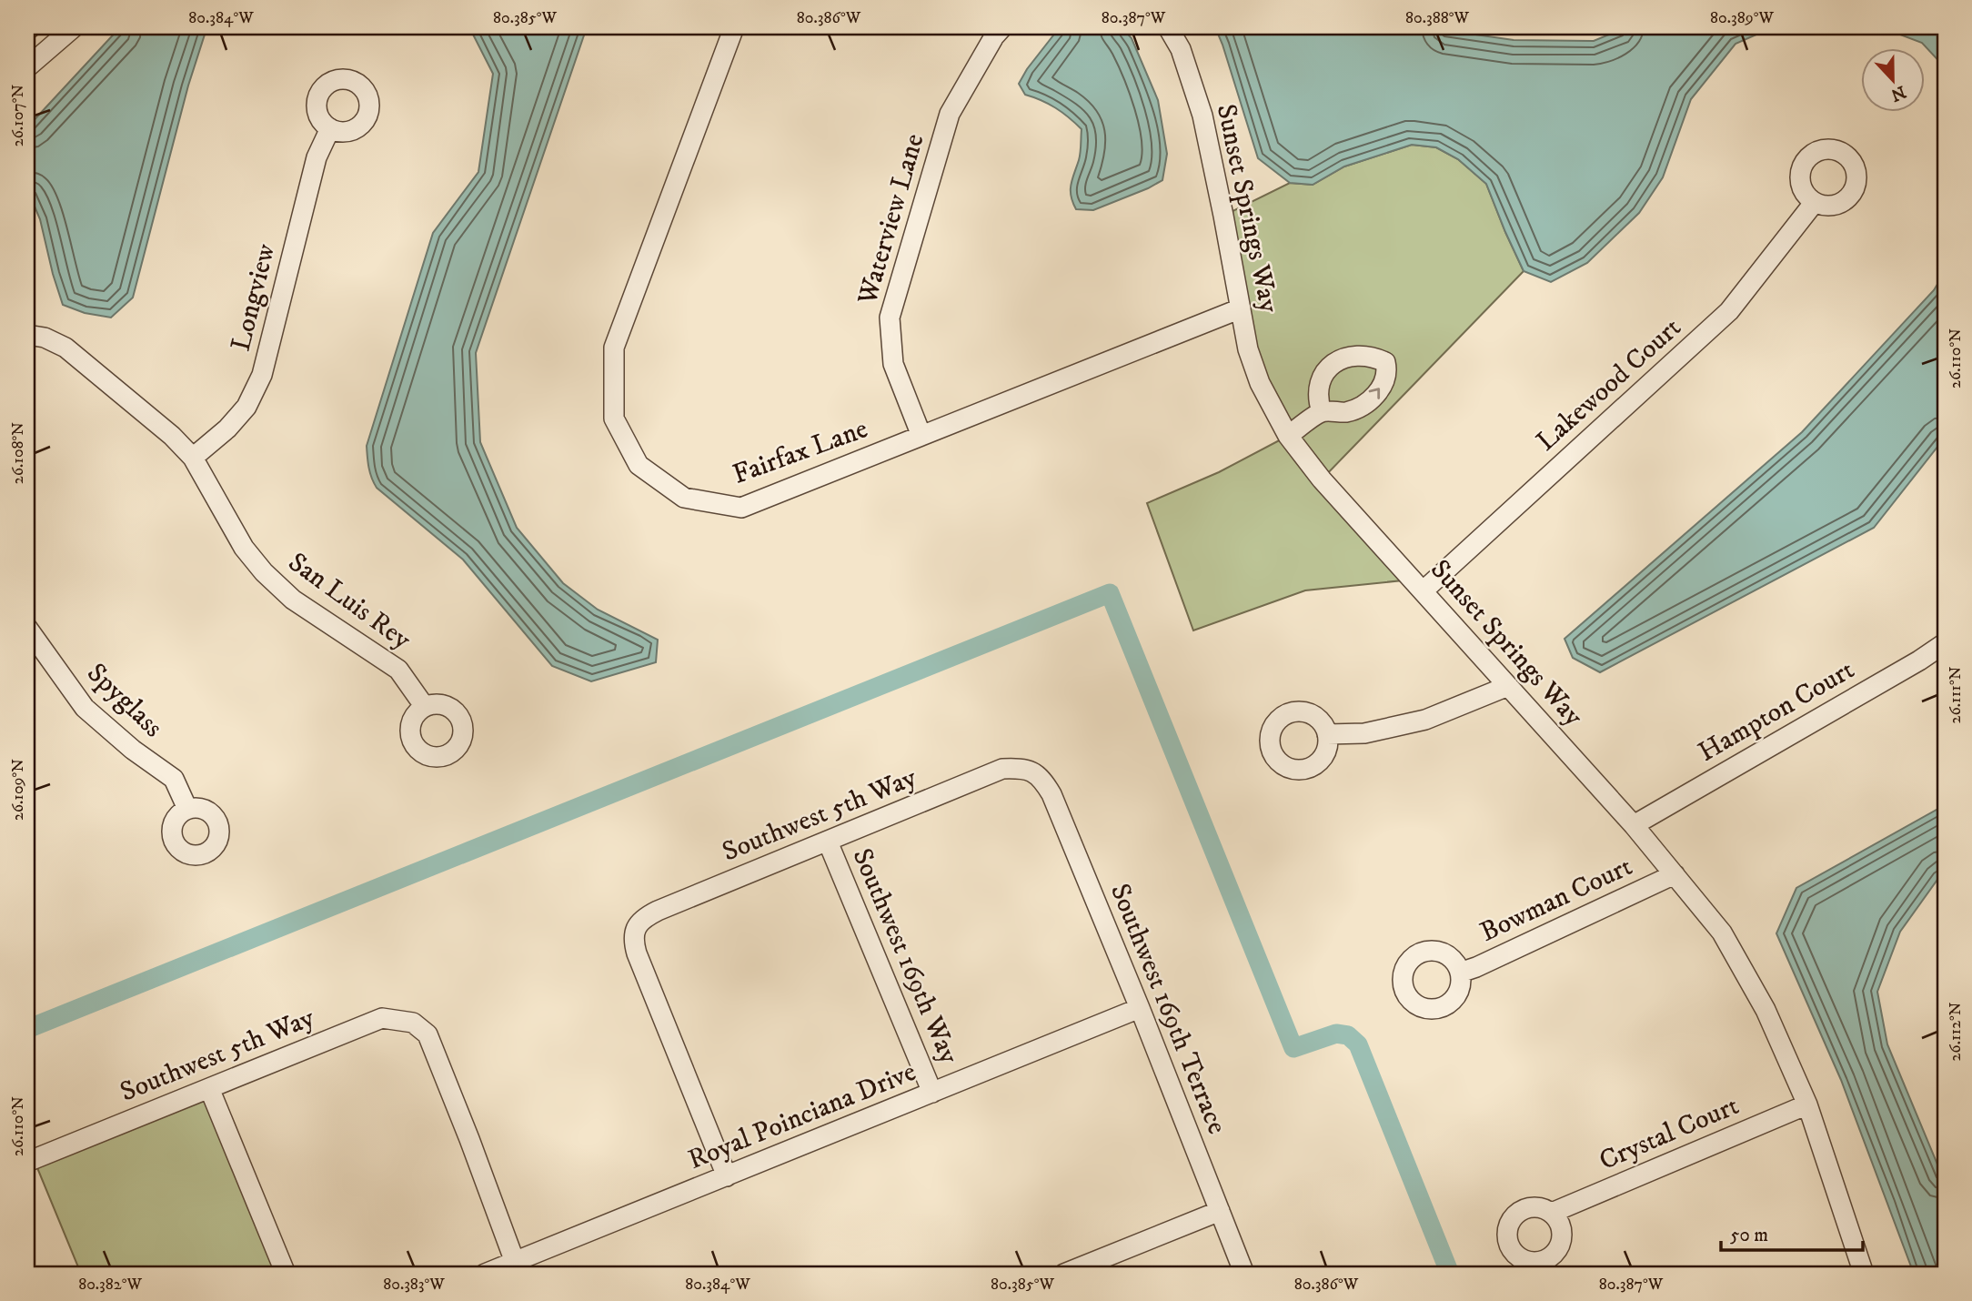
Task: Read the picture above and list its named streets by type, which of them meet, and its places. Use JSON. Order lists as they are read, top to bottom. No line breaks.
{"streets":{"street":["Sunset Springs Way","Waterview Lane","Longview","Lakewood Court","Fairfax Lane","San Luis Rey","Spyglass","Hampton Court","Southwest 5th Way","Bowman Court","Southwest 169th Way","Southwest 169th Terrace","Royal Poinciana Drive","Crystal Court"]},"crossings":[["Sunset Springs Way","Lakewood Court"],["Sunset Springs Way","Fairfax Lane"],["Sunset Springs Way","Hampton Court"],["Sunset Springs Way","Bowman Court"],["Sunset Springs Way","Crystal Court"],["Waterview Lane","Fairfax Lane"],["Longview","San Luis Rey"],["Southwest 5th Way","Southwest 169th Way"],["Southwest 5th Way","Southwest 169th Terrace"],["Southwest 5th Way","Royal Poinciana Drive"],["Southwest 169th Way","Royal Poinciana Drive"],["Southwest 169th Terrace","Royal Poinciana Drive"]],"scale_bar":"50 m","north":"bottom","coordinates":["80.384°W","80.385°W","80.386°W","80.387°W","80.388°W","80.389°W","26.107°N","26.110°N","26.108°N","26.111°N","26.109°N","26.112°N","80.382°W","80.383°W"]}
